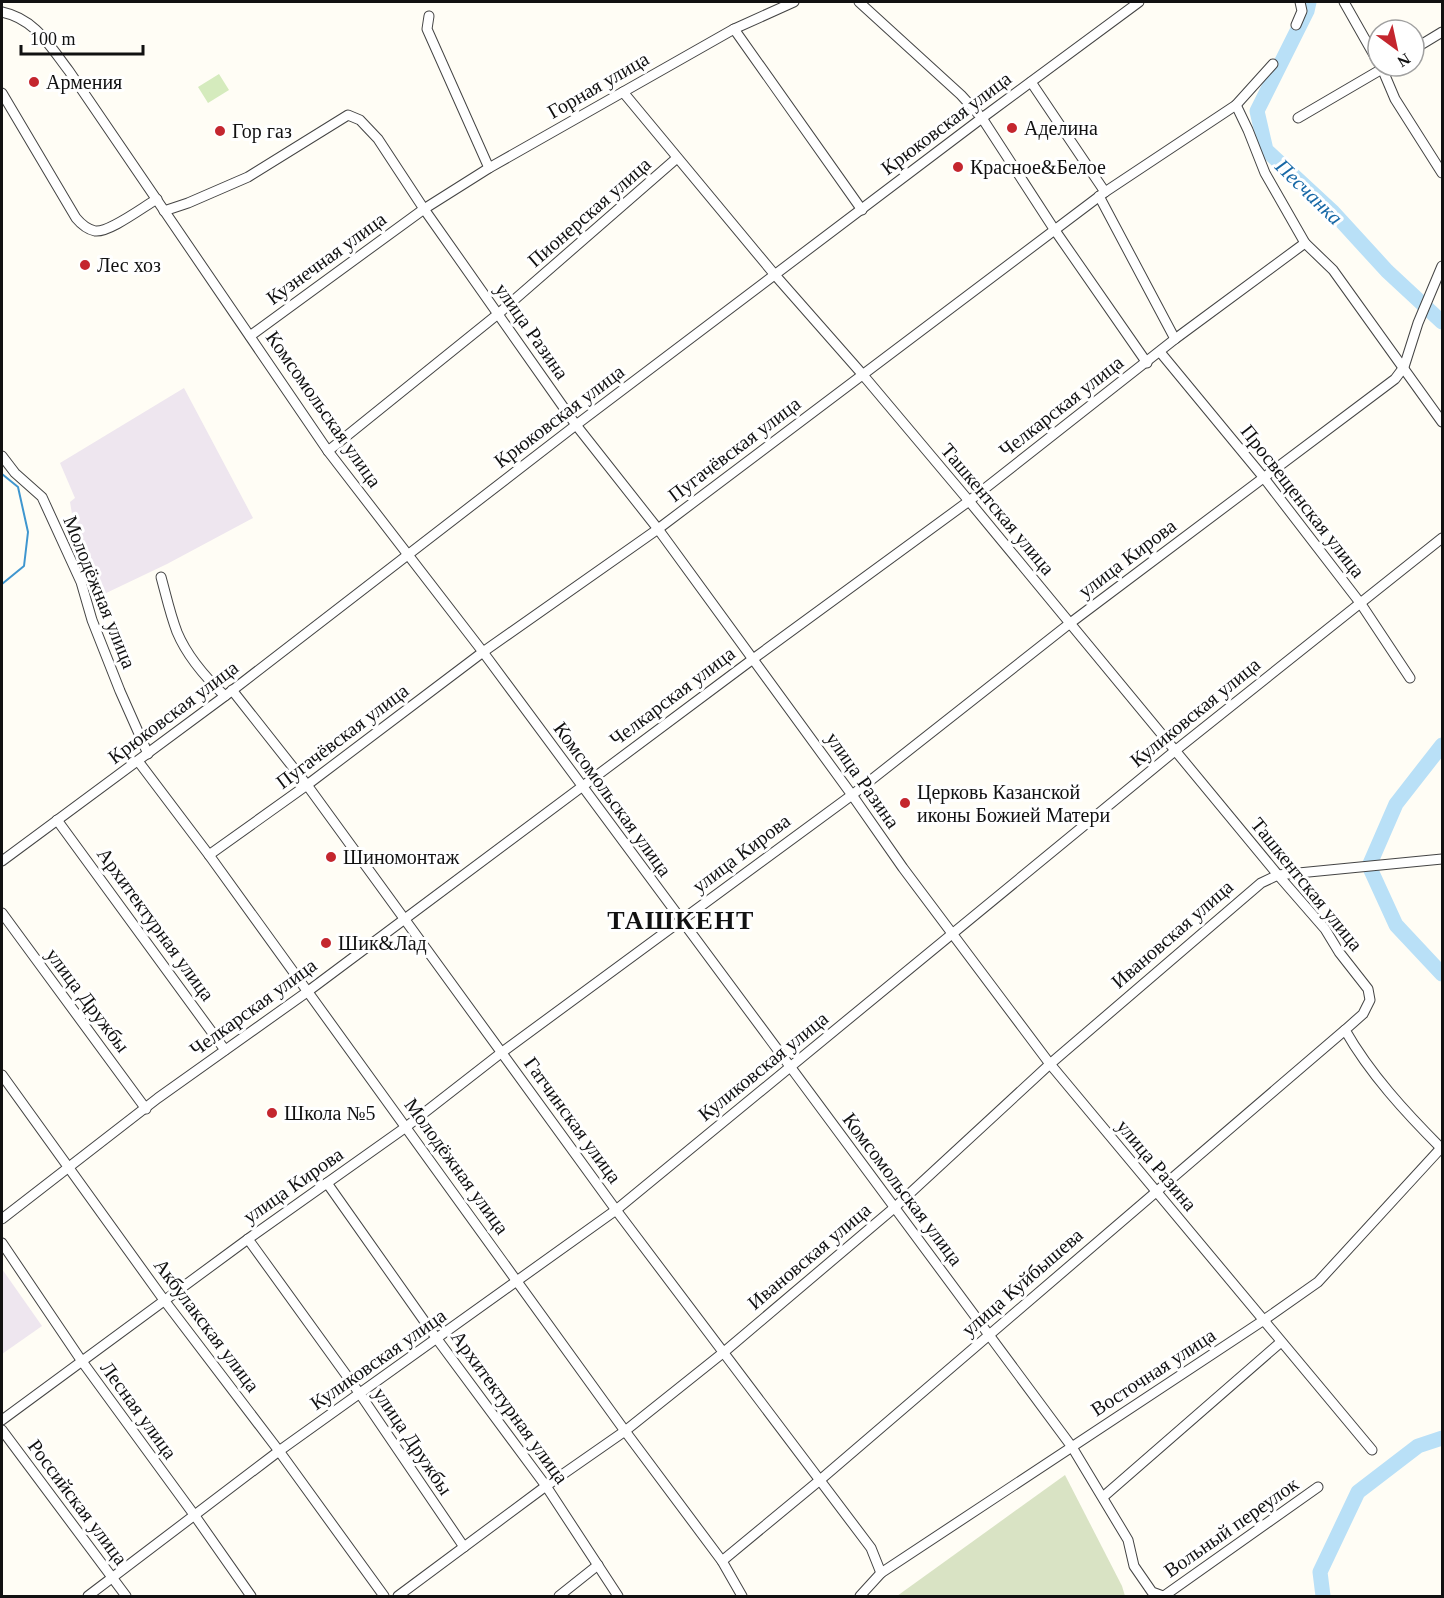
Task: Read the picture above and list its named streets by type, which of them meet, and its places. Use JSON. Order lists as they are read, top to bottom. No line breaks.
{"streets":{"street":["Горная улица","Крюковская улица","Пионерская улица","Кузнечная улица","улица Разина","Челкарская улица","Комсомольская улица","Пугачёвская улица","Просвещенская улица","Ташкентская улица","улица Кирова","Молодёжная улица","Куликовская улица","Архитектурная улица","Ивановская улица","улица Дружбы","Гатчинская улица","улица Куйбышева","Акбулакская улица","Восточная улица","Лесная улица","Российская улица","Вольный переулок"]},"crossings":[["Горная улица","Кузнечная улица"],["Горная улица","улица Разина"],["Горная улица","Ташкентская улица"],["Крюковская улица","улица Разина"],["Крюковская улица","Комсомольская улица"],["Крюковская улица","Ташкентская улица"],["Крюковская улица","Молодёжная улица"],["Крюковская улица","Архитектурная улица"],["Крюковская улица","Гатчинская улица"],["Пионерская улица","улица Разина"],["Пионерская улица","Комсомольская улица"],["Пионерская улица","Ташкентская улица"],["Кузнечная улица","улица Разина"],["Кузнечная улица","Комсомольская улица"],["улица Разина","Челкарская улица"],["улица Разина","Комсомольская улица"],["улица Разина","Пугачёвская улица"],["улица Разина","улица Кирова"],["улица Разина","Куликовская улица"],["улица Разина","Ивановская улица"],["улица Разина","улица Куйбышева"],["улица Разина","Восточная улица"],["Челкарская улица","Комсомольская улица"],["Челкарская улица","Просвещенская улица"],["Челкарская улица","Ташкентская улица"],["Челкарская улица","Молодёжная улица"],["Челкарская улица","Архитектурная улица"],["Челкарская улица","улица Дружбы"],["Челкарская улица","Гатчинская улица"],["Челкарская улица","Акбулакская улица"],["Комсомольская улица","Пугачёвская улица"],["Комсомольская улица","улица Кирова"],["Комсомольская улица","Куликовская улица"],["Комсомольская улица","Ивановская улица"],["Комсомольская улица","улица Куйбышева"],["Комсомольская улица","Восточная улица"],["Комсомольская улица","Вольный переулок"],["Пугачёвская улица","Ташкентская улица"],["Пугачёвская улица","Молодёжная улица"],["Пугачёвская улица","Гатчинская улица"],["Просвещенская улица","улица Кирова"],["Просвещенская улица","Куликовская улица"],["Ташкентская улица","улица Кирова"],["Ташкентская улица","Куликовская улица"],["Ташкентская улица","Ивановская улица"],["Ташкентская улица","улица Куйбышева"],["улица Кирова","Молодёжная улица"],["улица Кирова","Архитектурная улица"],["улица Кирова","улица Дружбы"],["улица Кирова","Гатчинская улица"],["улица Кирова","Акбулакская улица"],["улица Кирова","Лесная улица"],["Молодёжная улица","Куликовская улица"],["Молодёжная улица","Ивановская улица"],["Молодёжная улица","улица Куйбышева"],["Куликовская улица","Архитектурная улица"],["Куликовская улица","улица Дружбы"],["Куликовская улица","Гатчинская улица"],["Куликовская улица","Акбулакская улица"],["Куликовская улица","Лесная улица"],["Куликовская улица","Российская улица"],["Архитектурная улица","Ивановская улица"],["Ивановская улица","улица Дружбы"],["Ивановская улица","Гатчинская улица"],["Гатчинская улица","улица Куйбышева"],["Гатчинская улица","Восточная улица"]],"districts":["ТАШКЕНТ"],"water":["Песчанка"],"places":["Армения","Аделина","Гор газ","Красное&Белое","Лес хоз","Церковь Казанской иконы Божией Матери","Шиномонтаж","Шик&Лад","Школа №5"],"scale_bar":"100 m","north":"bottom right"}
